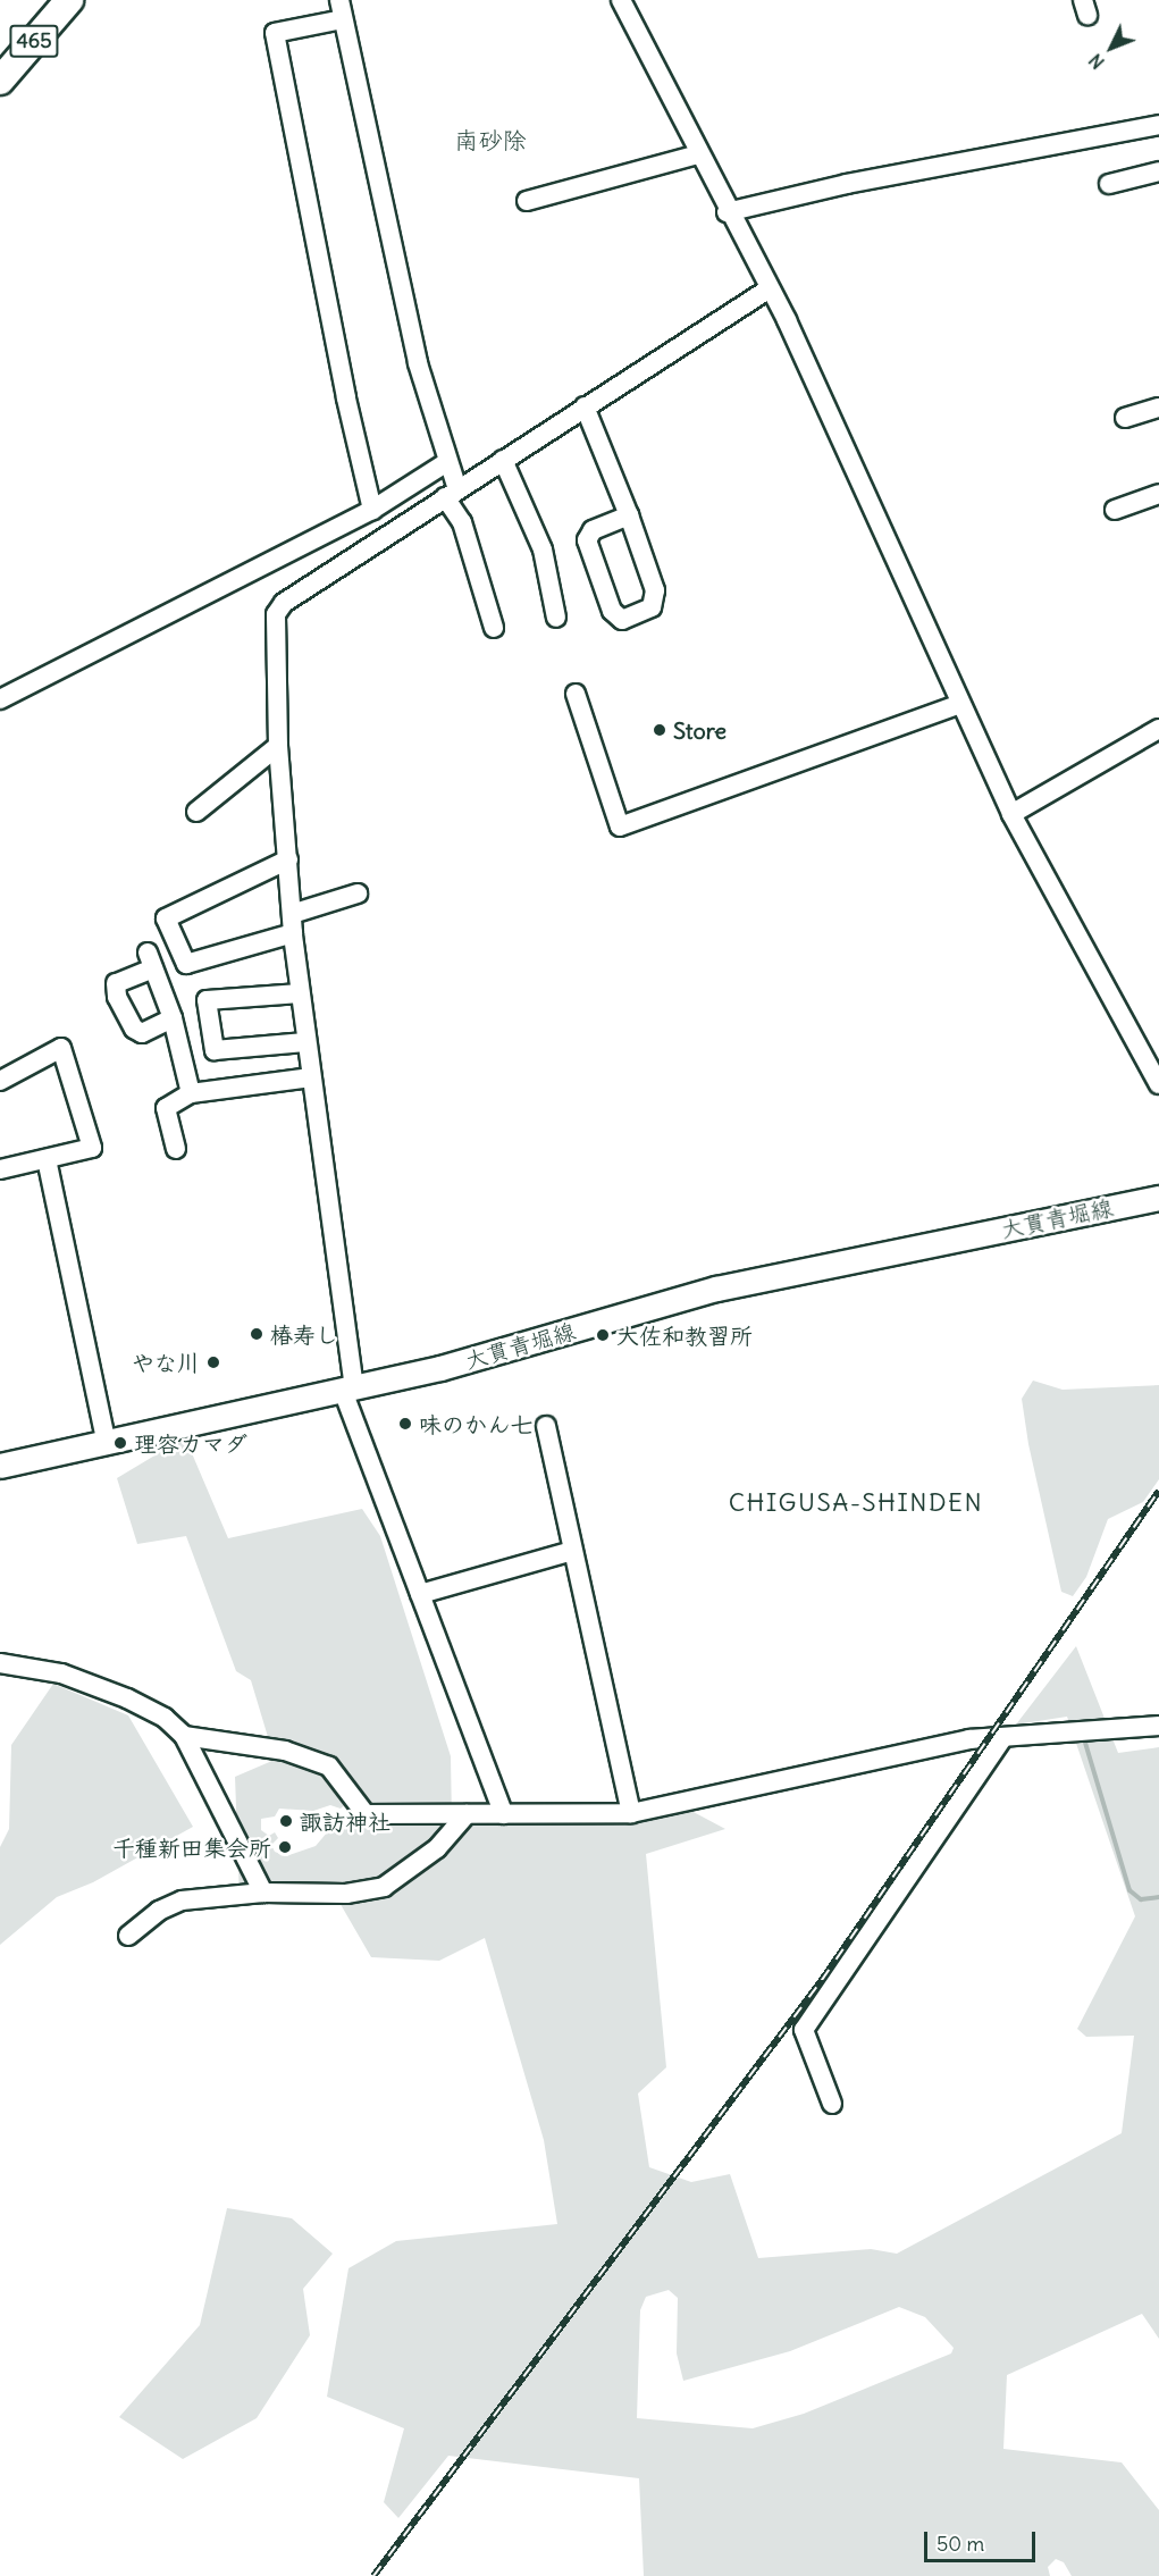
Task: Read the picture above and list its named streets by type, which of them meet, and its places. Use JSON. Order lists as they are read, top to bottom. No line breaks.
{"streets":{"highway":["465"],"main road":["大貫青堀線"]},"districts":["南砂除","CHIGUSA-SHINDEN"],"places":["Store","椿寿し","大佐和教習所","やな川","味のかん七","理容カマダ","諏訪神社","千種新田集会所"],"scale_bar":"50 m","north":"bottom left"}
